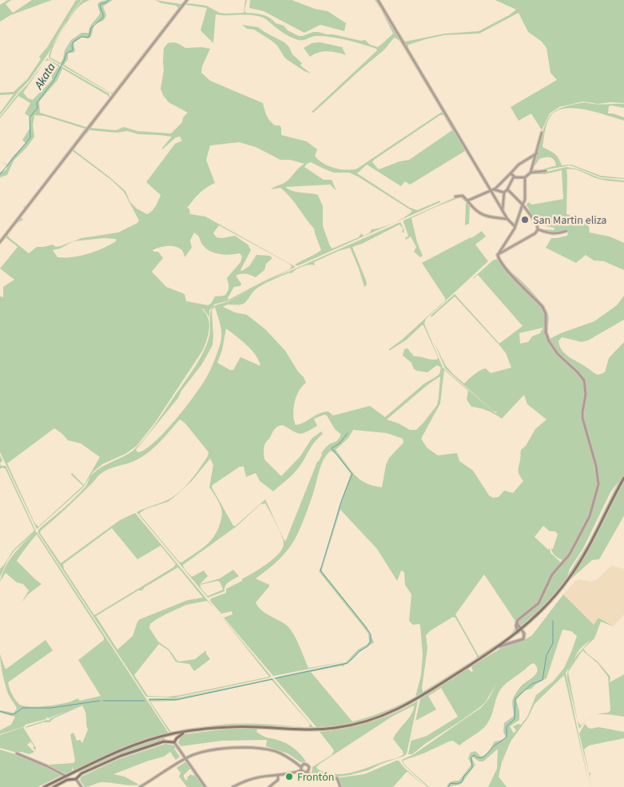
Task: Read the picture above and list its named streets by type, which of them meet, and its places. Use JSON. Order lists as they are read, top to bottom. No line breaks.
{"water":["Akata"],"places":["San Martin eliza","Frontón"]}
